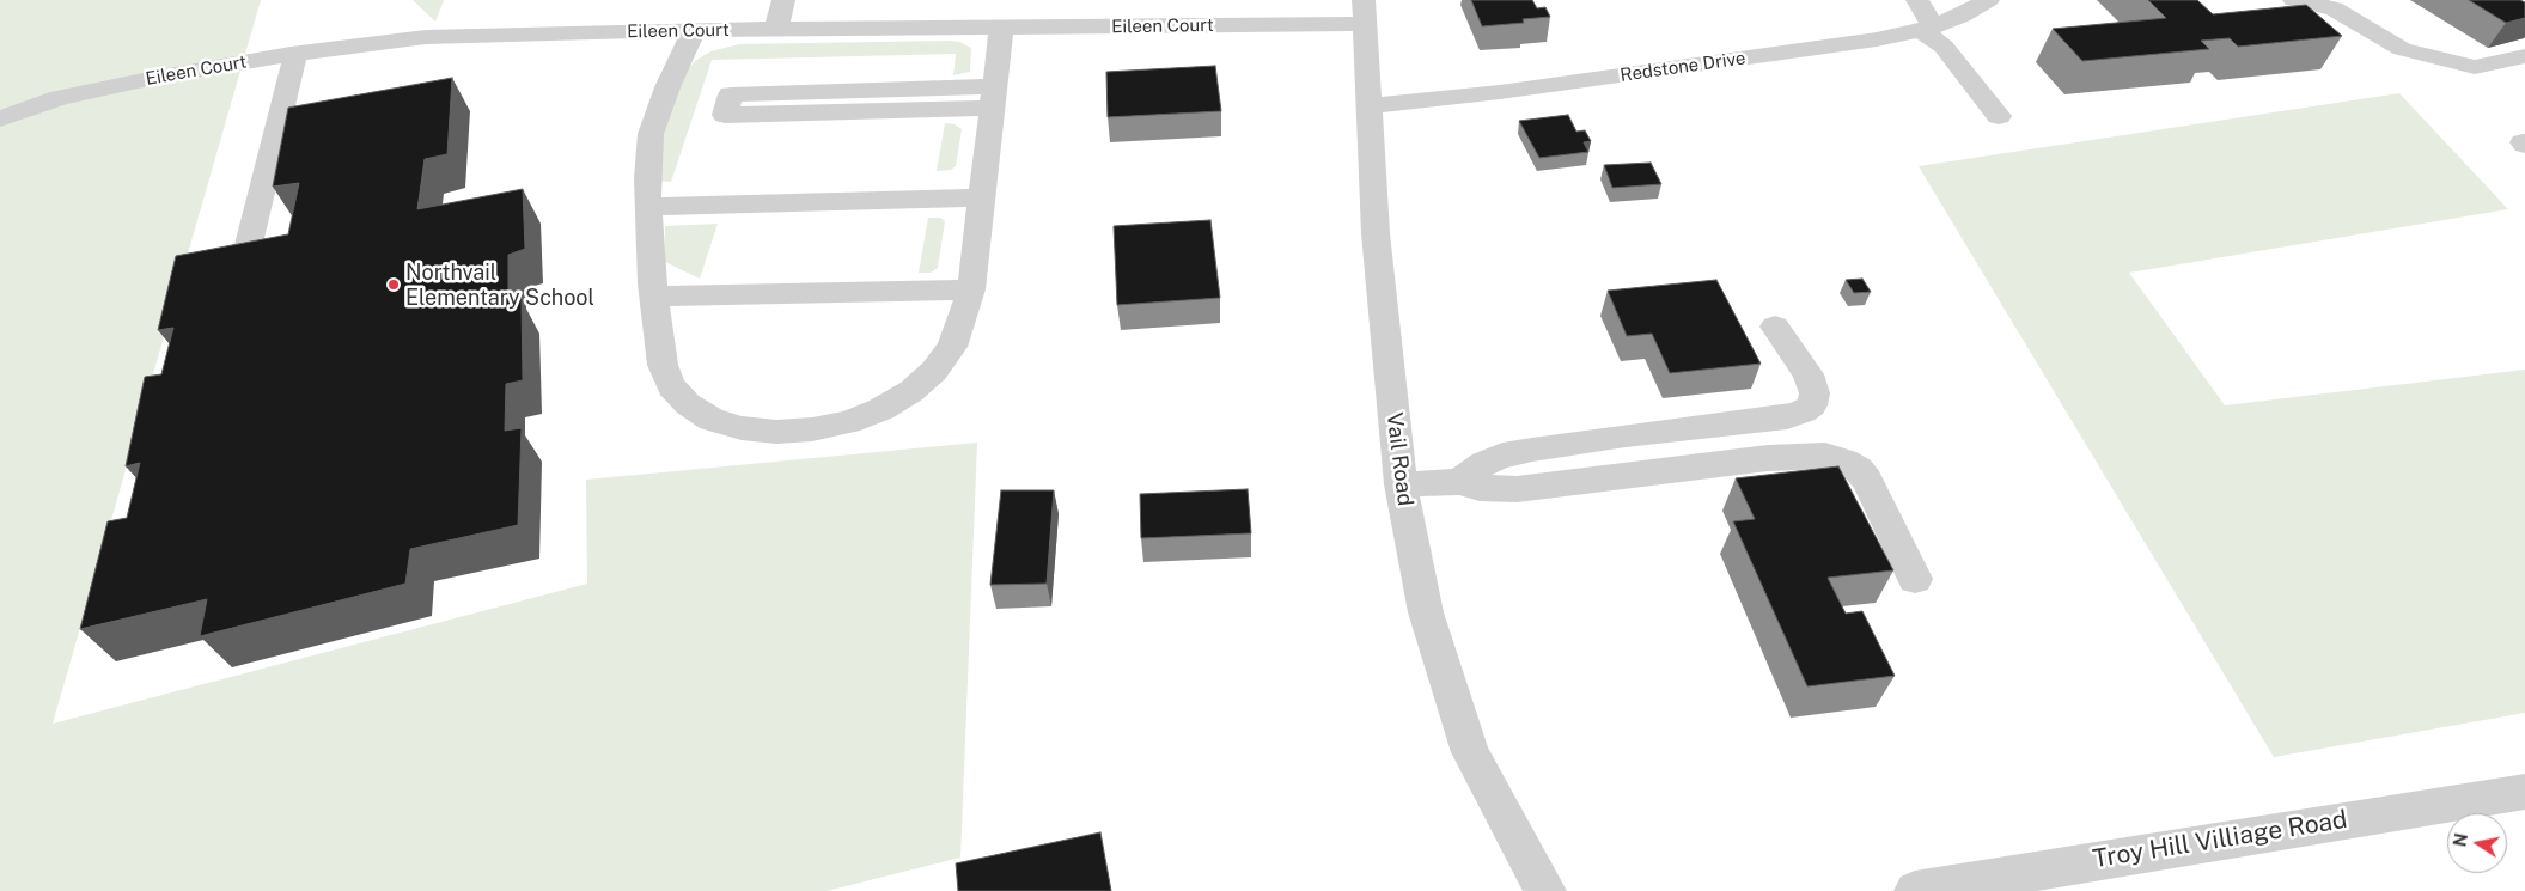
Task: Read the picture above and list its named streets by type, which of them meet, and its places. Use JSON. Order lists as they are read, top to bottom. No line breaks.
{"streets":{"street":["Eileen Court","Redstone Drive","Vail Road","Troy Hill Villiage Road"]},"crossings":[["Eileen Court","Vail Road"],["Redstone Drive","Vail Road"]],"places":["Northvail Elementary School"],"north":"left"}
